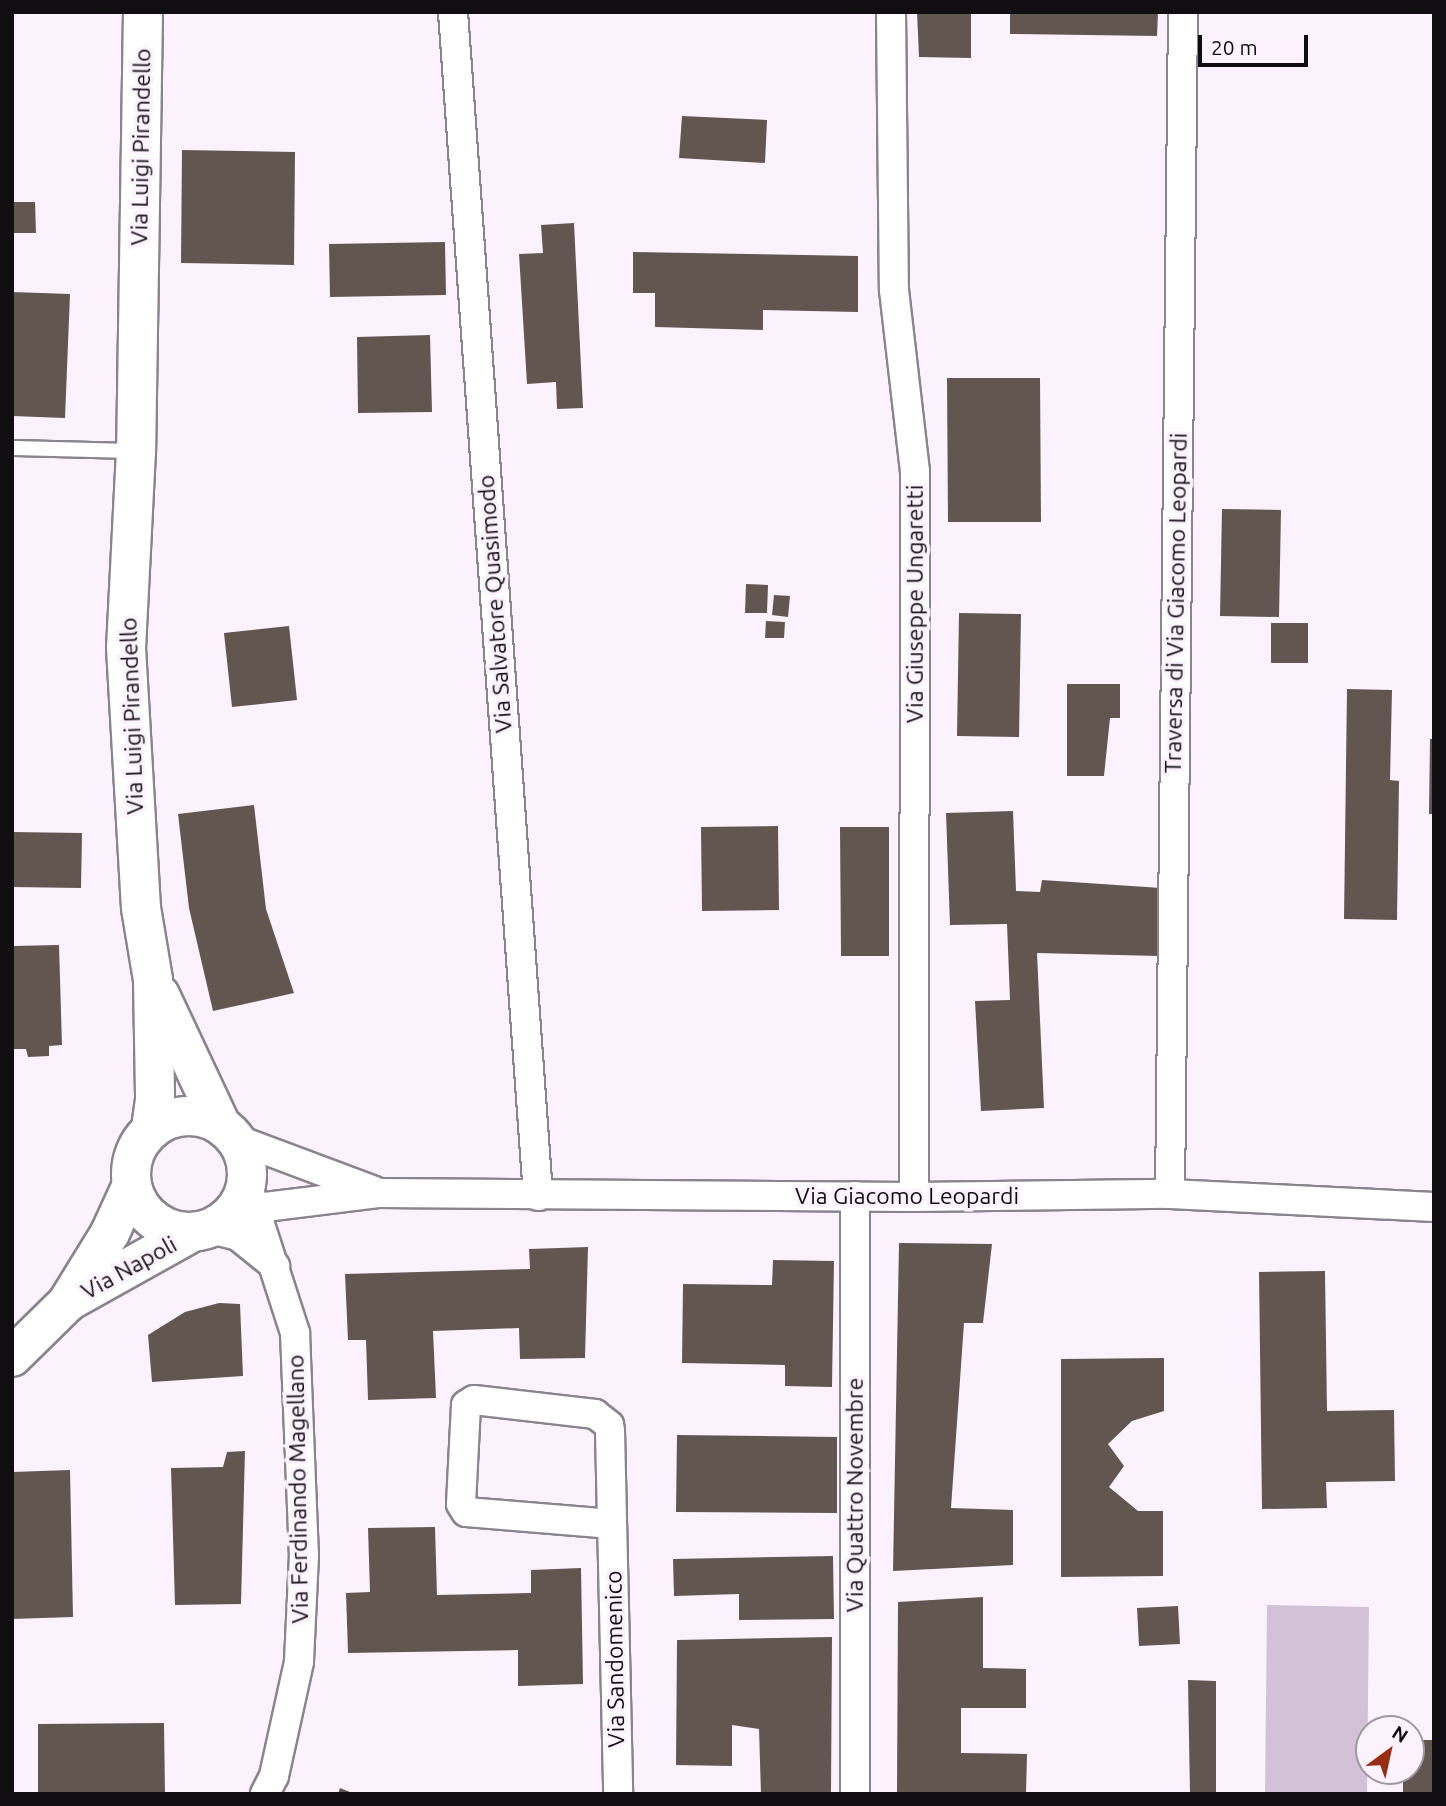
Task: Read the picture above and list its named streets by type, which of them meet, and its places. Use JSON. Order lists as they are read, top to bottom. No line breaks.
{"streets":{"street":["Via Luigi Pirandello","Traversa di Via Giacomo Leopardi","Via Salvatore Quasimodo","Via Giuseppe Ungaretti","Via Giacomo Leopardi","Via Napoli","Via Ferdinando Magellano","Via Quattro Novembre","Via Sandomenico"]},"crossings":[["Via Luigi Pirandello","Via Giacomo Leopardi"],["Via Luigi Pirandello","Via Napoli"],["Via Luigi Pirandello","Via Ferdinando Magellano"],["Traversa di Via Giacomo Leopardi","Via Giacomo Leopardi"],["Via Salvatore Quasimodo","Via Giacomo Leopardi"],["Via Giuseppe Ungaretti","Via Giacomo Leopardi"],["Via Giacomo Leopardi","Via Napoli"],["Via Giacomo Leopardi","Via Ferdinando Magellano"],["Via Giacomo Leopardi","Via Quattro Novembre"],["Via Napoli","Via Ferdinando Magellano"]],"scale_bar":"20 m","north":"top right"}
